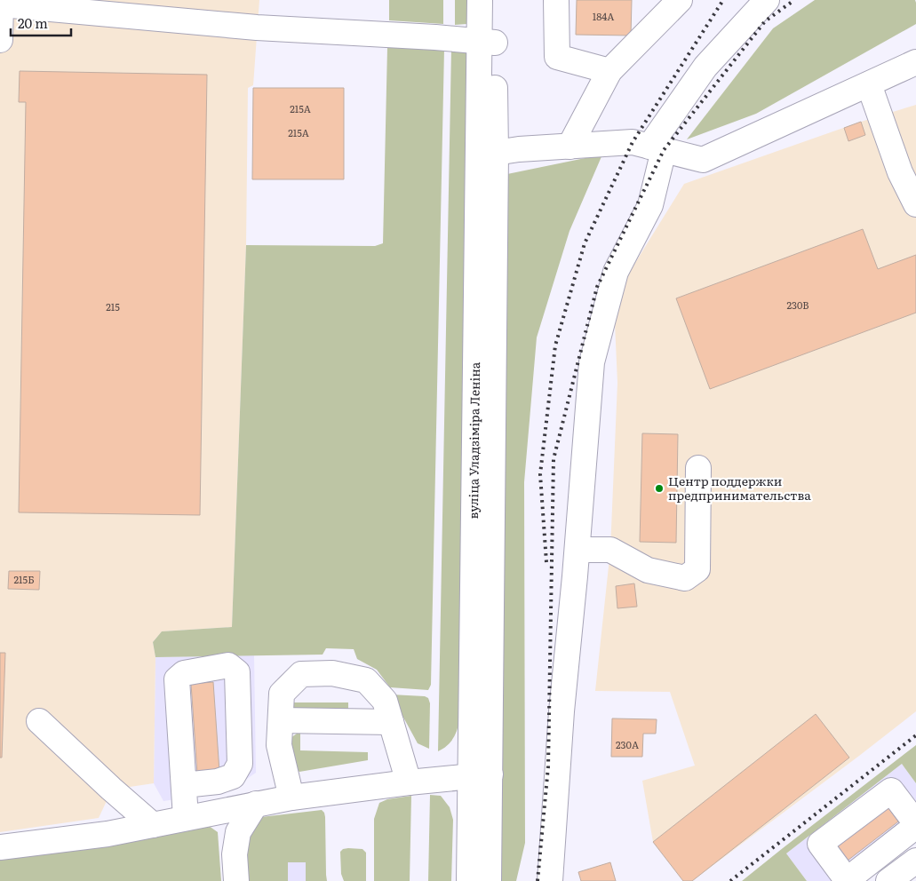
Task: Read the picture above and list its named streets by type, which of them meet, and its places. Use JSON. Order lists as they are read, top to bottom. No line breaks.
{"streets":{"main road":["вуліца Уладзіміра Леніна"]},"places":["Центр поддержки предпринимательства"],"house_numbers":["184А","215А","215А","230В","215","215Б","230А"],"scale_bar":"20 m"}
